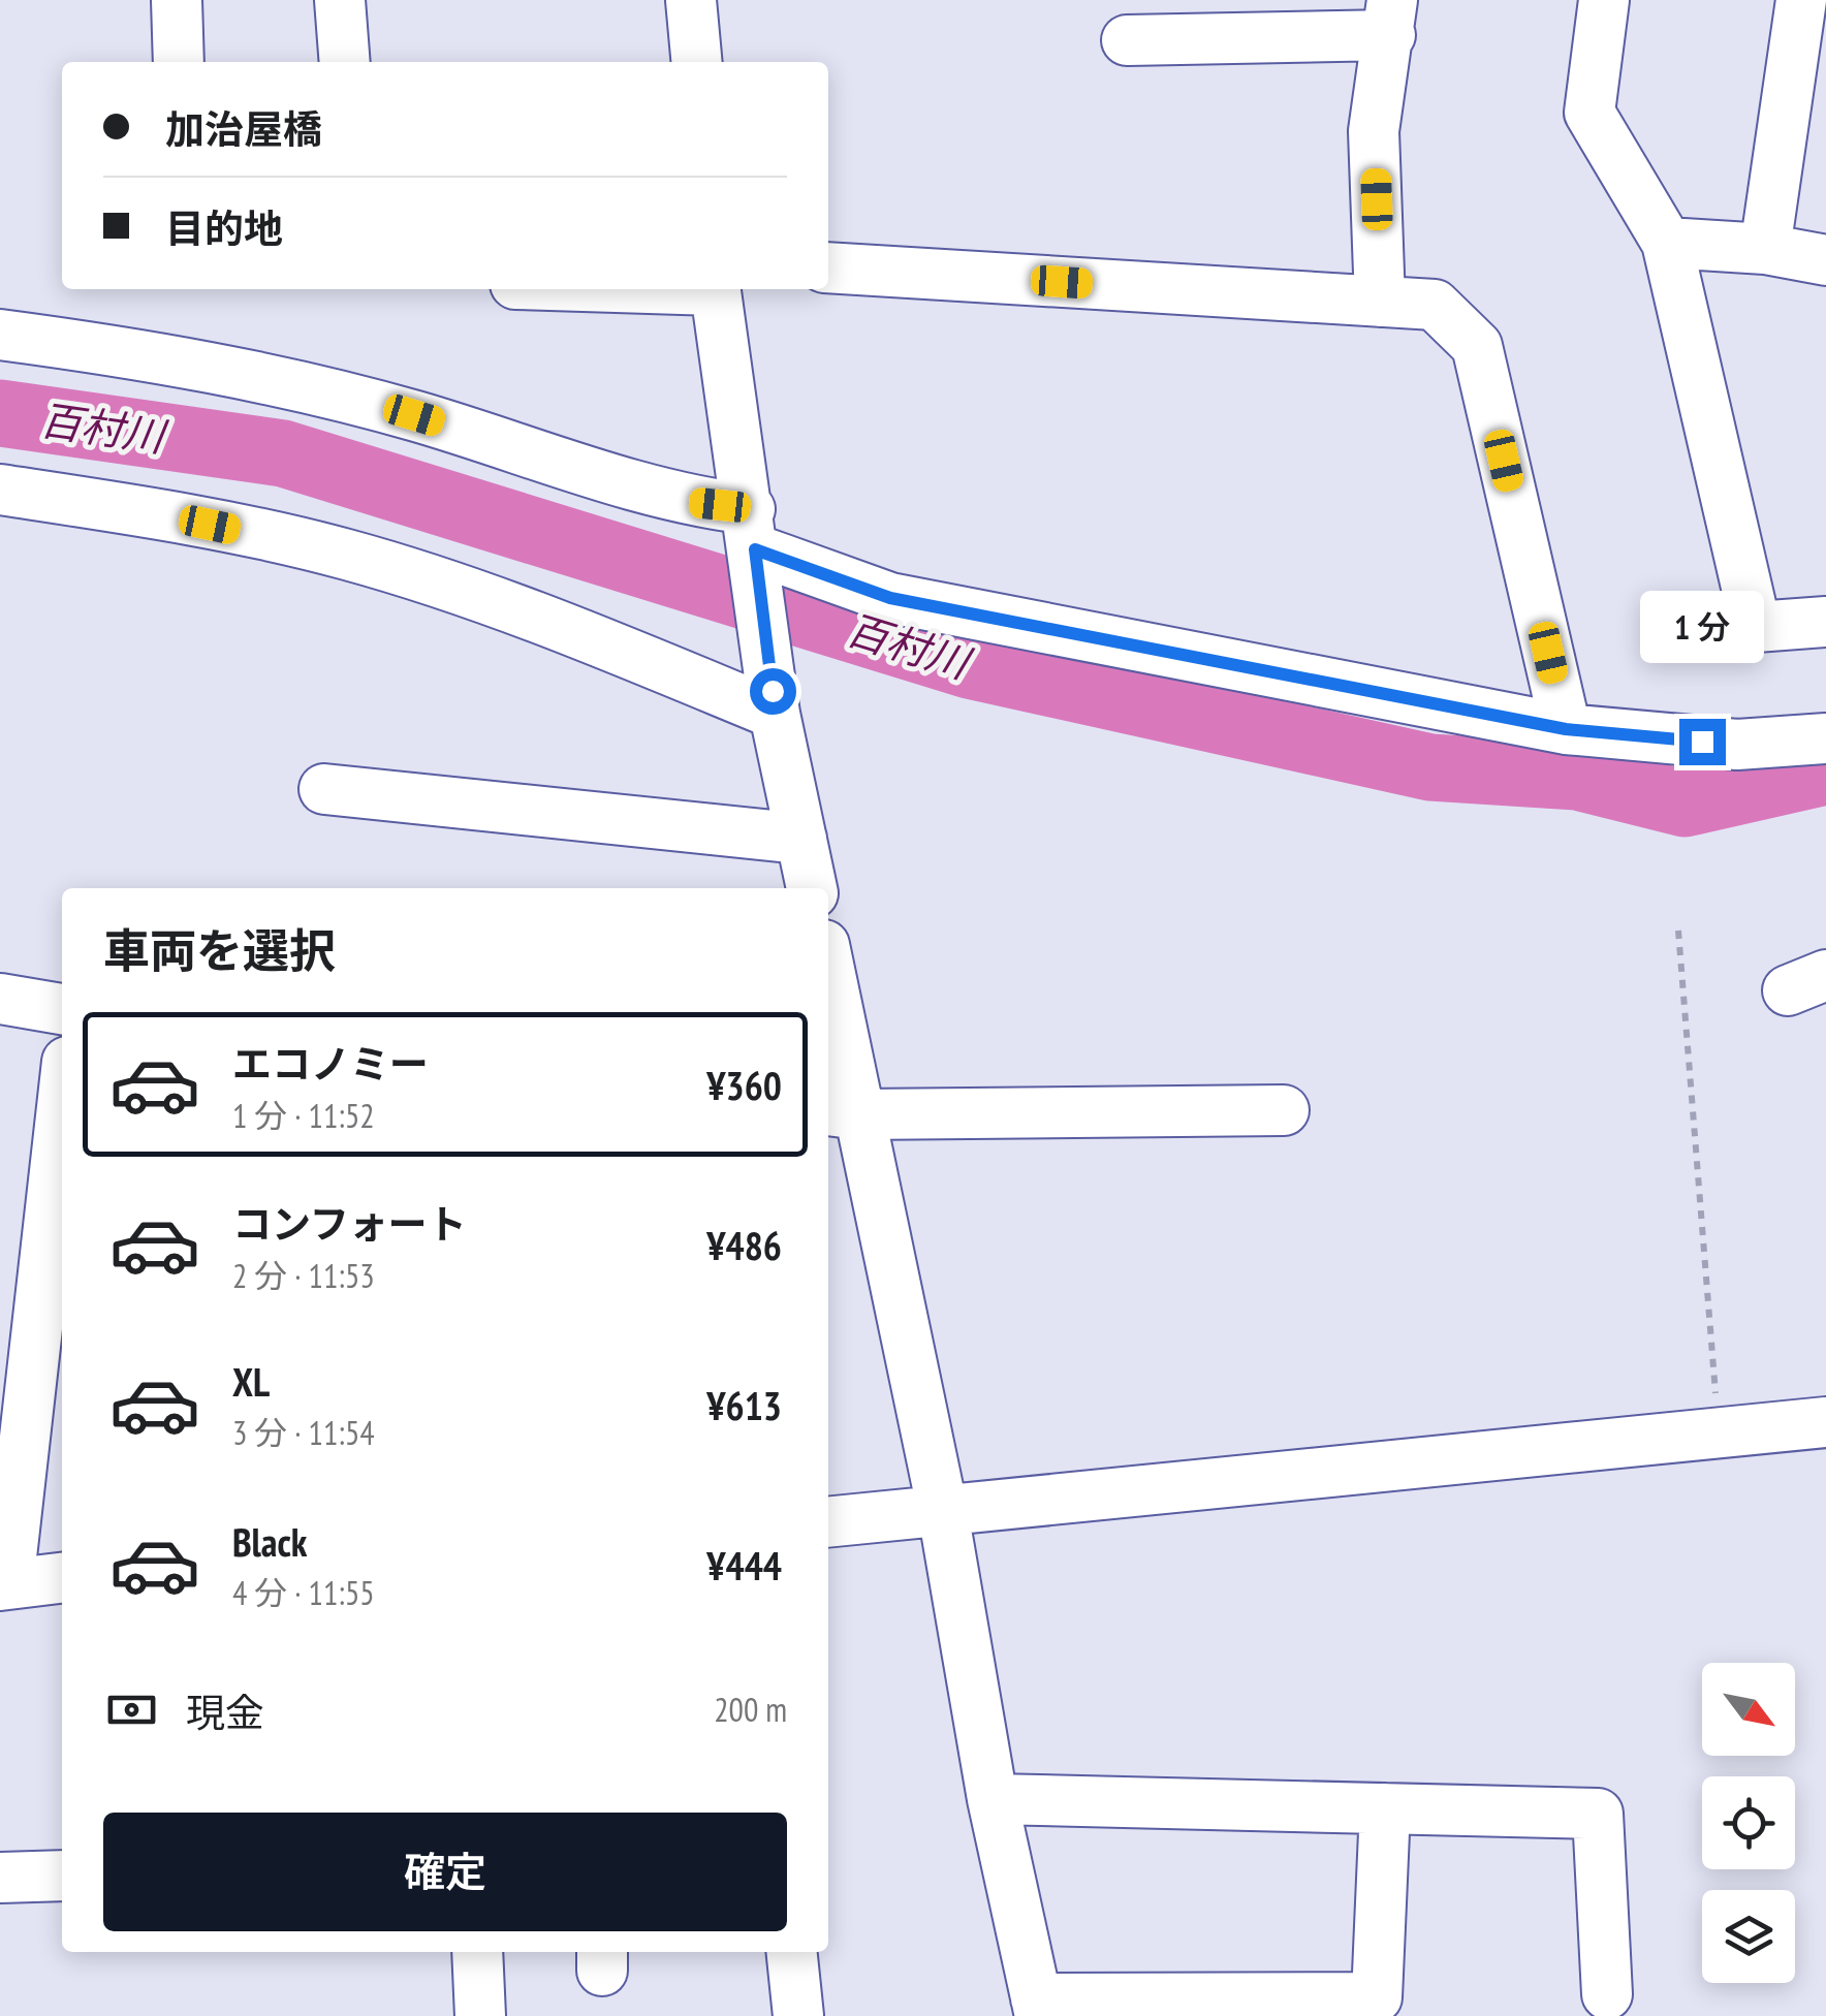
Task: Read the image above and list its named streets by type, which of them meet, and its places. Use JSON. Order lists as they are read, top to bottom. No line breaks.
{"water":["百村川"],"north":"bottom right","page":{"banner":["加治屋橋","目的地"],"bubble":"1 分","heading":"車両を選択","list":[{"name":"エコノミー","note":"1 分 · 11:52","value":"¥360"},{"name":"コンフォート","note":"2 分 · 11:53","value":"¥486"},{"name":"XL","note":"3 分 · 11:54","value":"¥613"},{"name":"Black","note":"4 分 · 11:55","value":"¥444"}],"pay":["現金","200 m"],"buttons":"確定"}}
